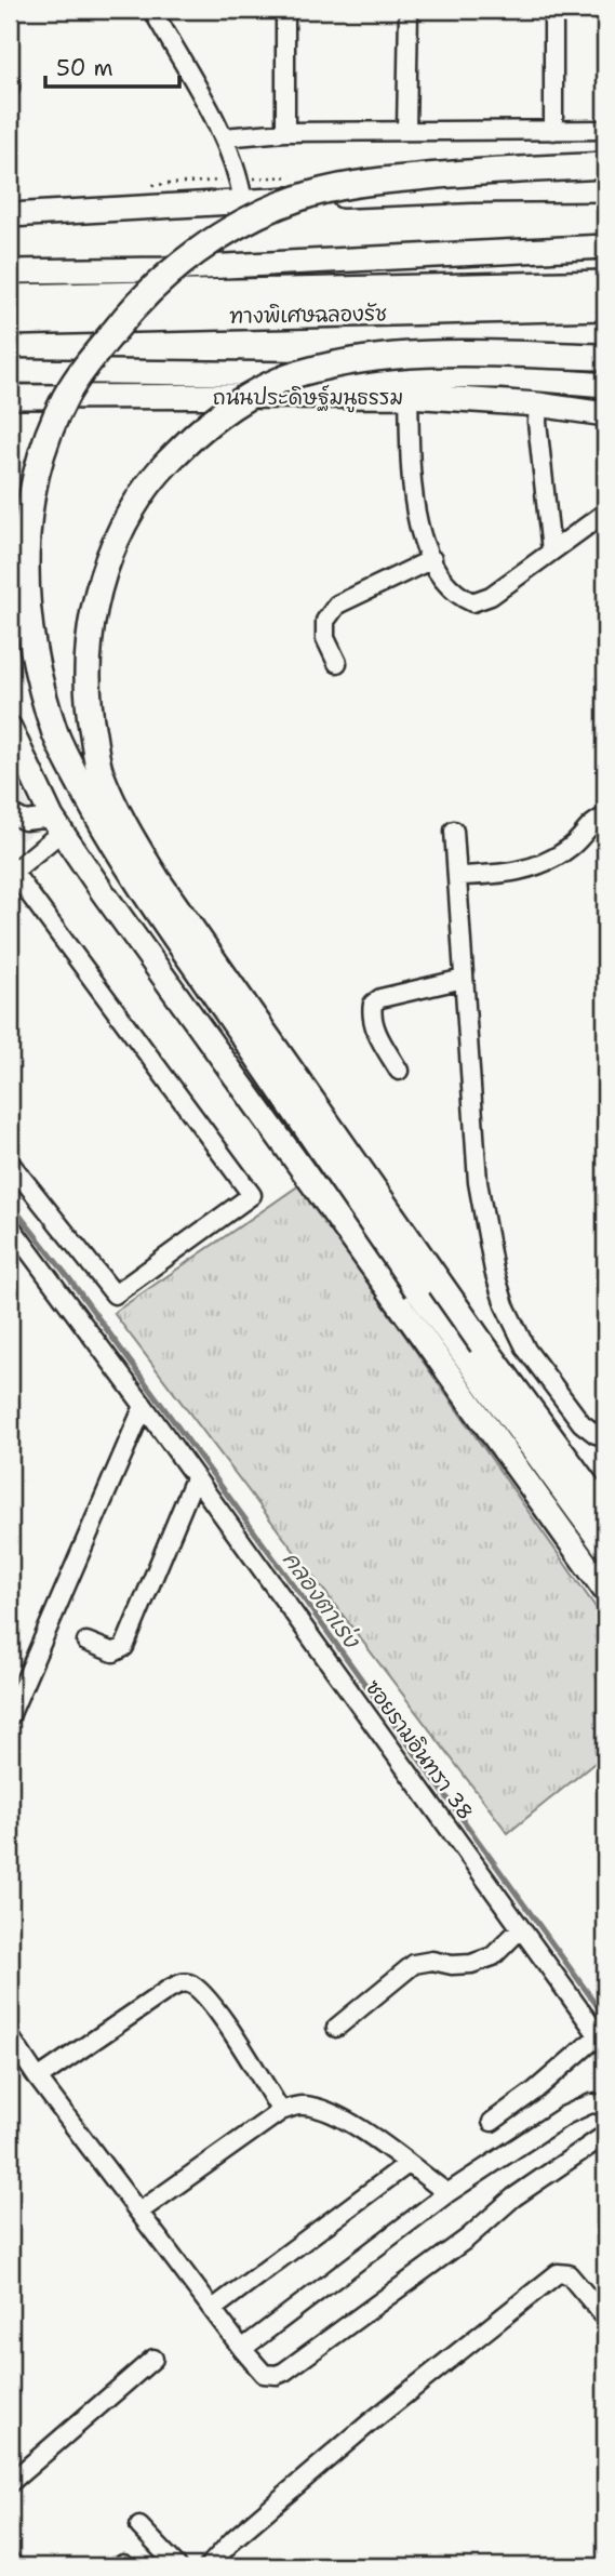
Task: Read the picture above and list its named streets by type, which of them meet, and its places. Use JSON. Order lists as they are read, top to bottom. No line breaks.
{"streets":{"highway":["ทางพิเศษฉลองรัช"],"main road":["ถนนประดิษฐ์มนูธรรม"],"street":["ซอยรามอินทรา 38"]},"water":["คลองตาเร่ง"],"scale_bar":"50 m"}
